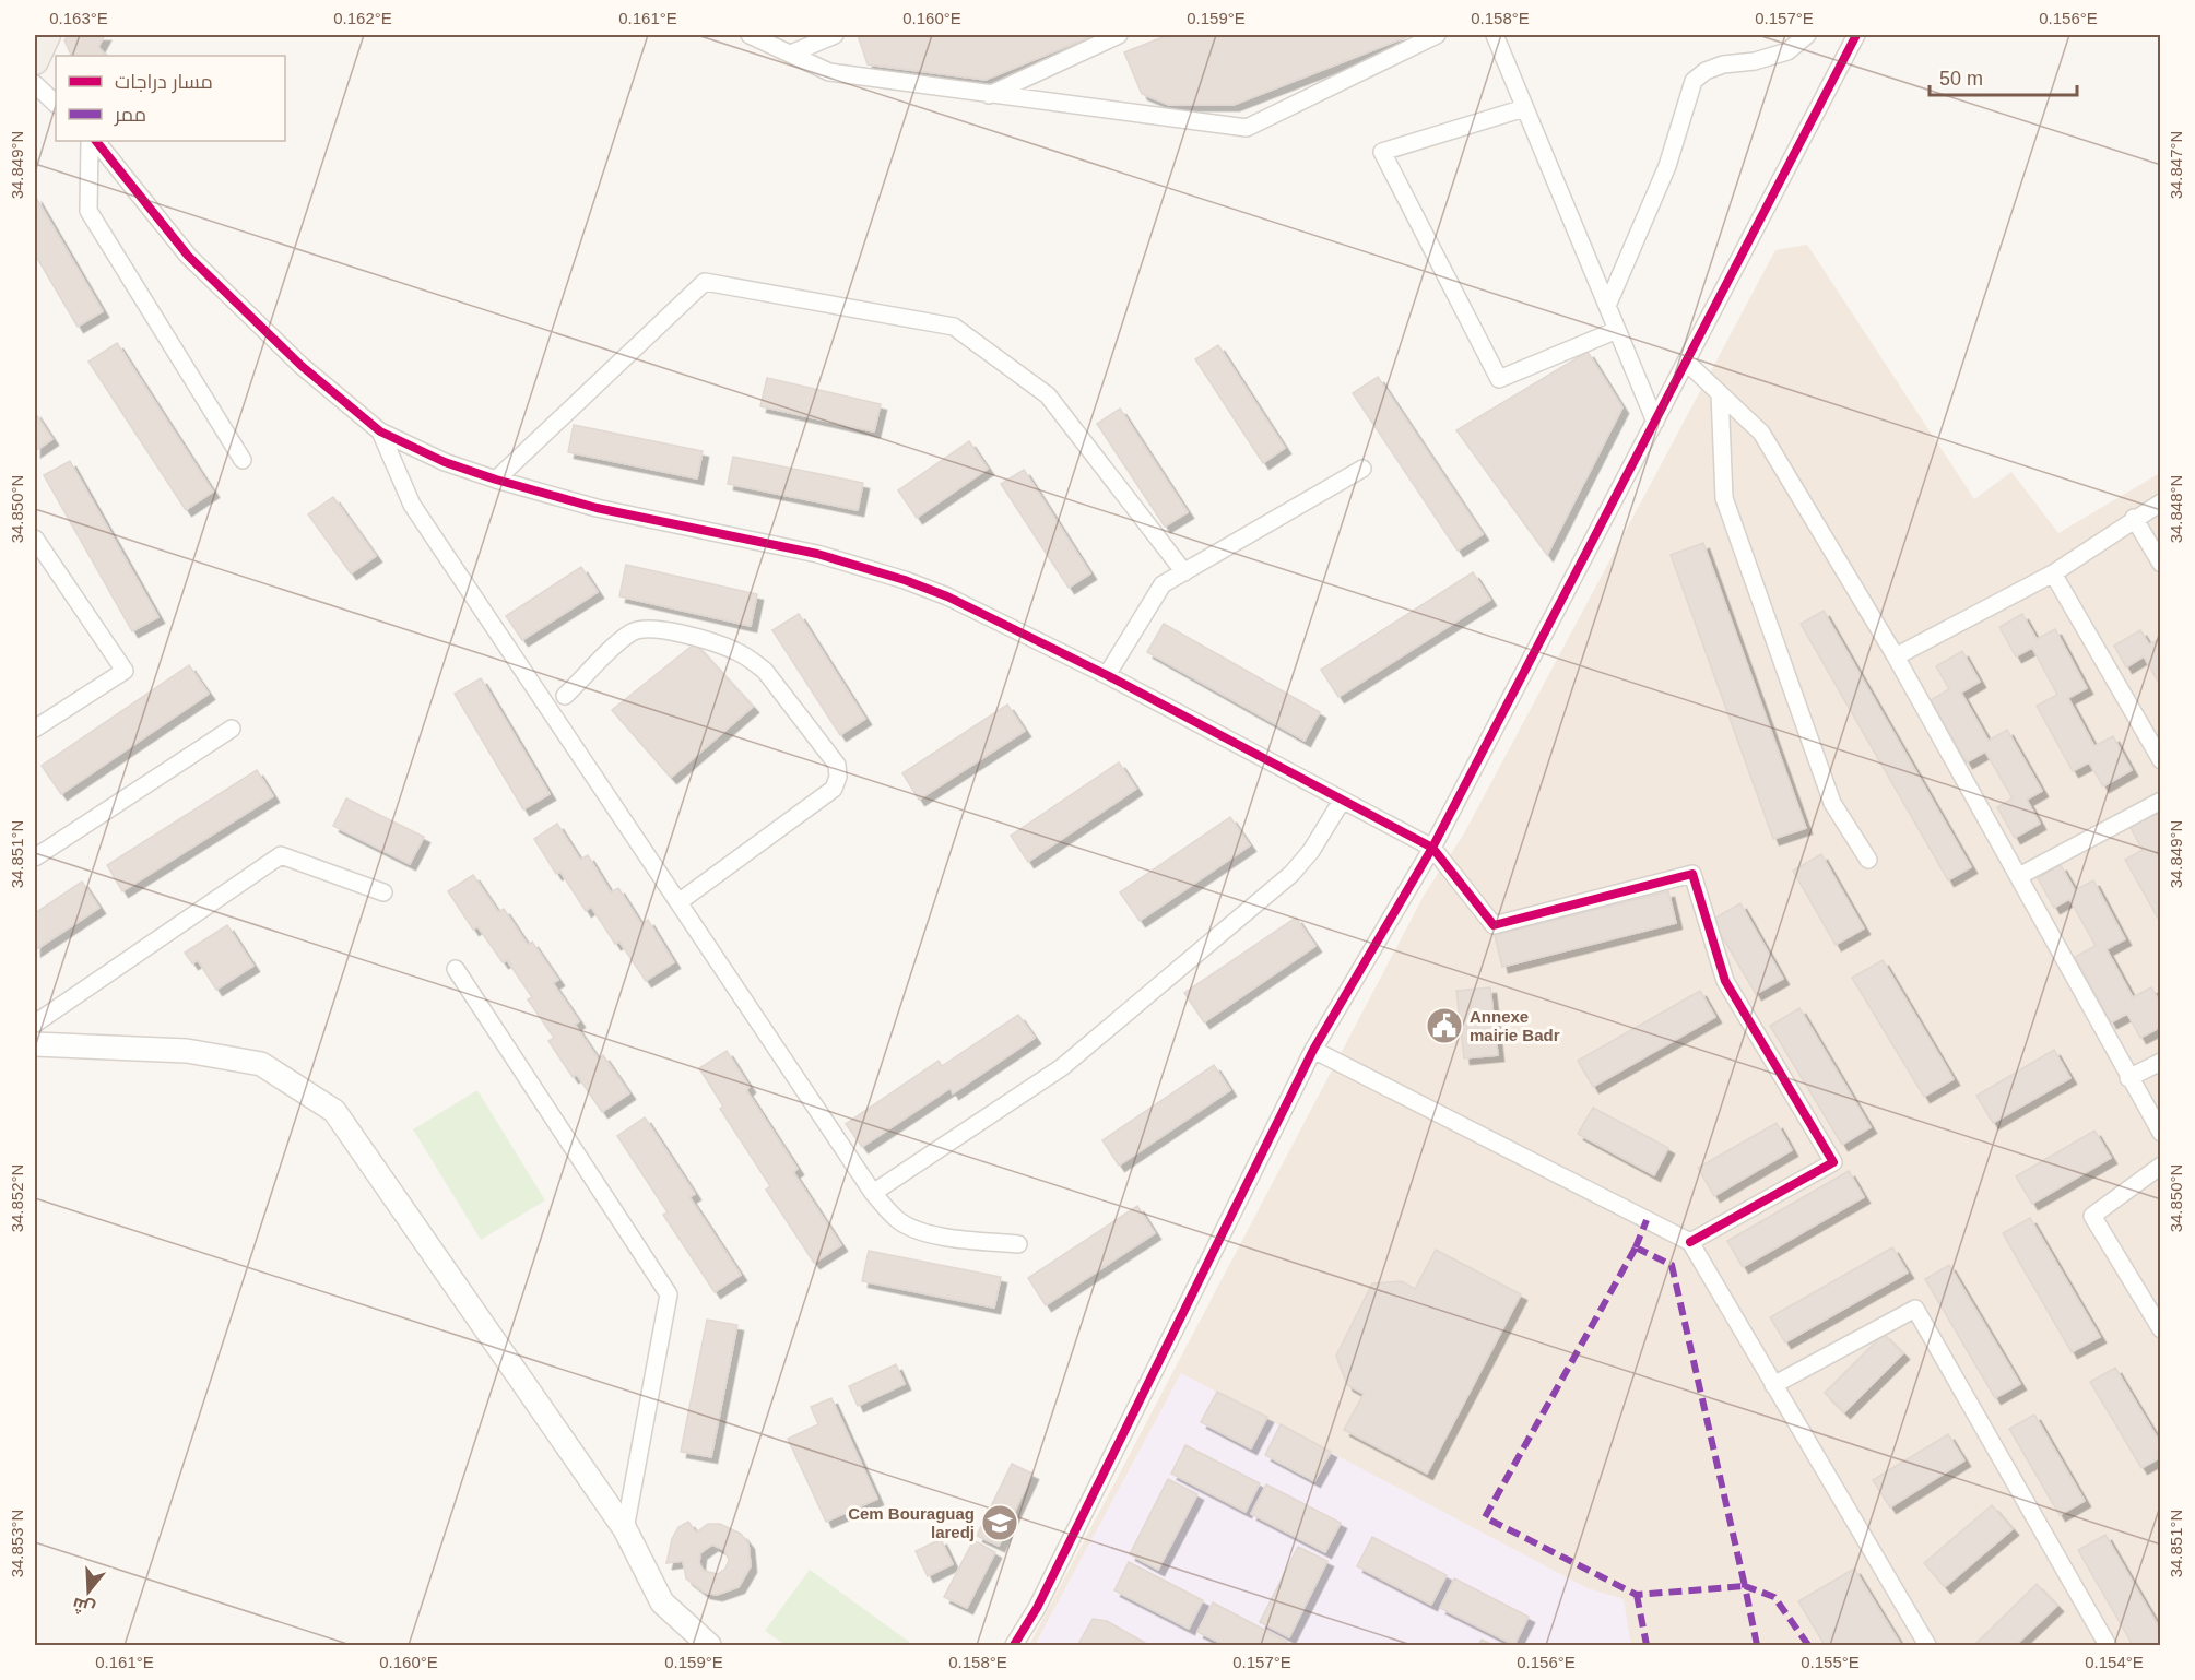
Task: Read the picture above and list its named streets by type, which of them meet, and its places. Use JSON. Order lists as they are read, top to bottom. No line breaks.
{"places":{"public building":["Annexe mairie Badr"],"school or university":["Cem Bouraguag laredj"]},"legend":["مسار دراجات","ممر"],"scale_bar":"50 m","north":"bottom","coordinates":["0.163°E","0.162°E","0.161°E","0.160°E","0.159°E","0.158°E","0.157°E","0.156°E","34.849°N","34.847°N","34.850°N","34.848°N","34.851°N","34.852°N","34.853°N","0.155°E","0.154°E"]}
